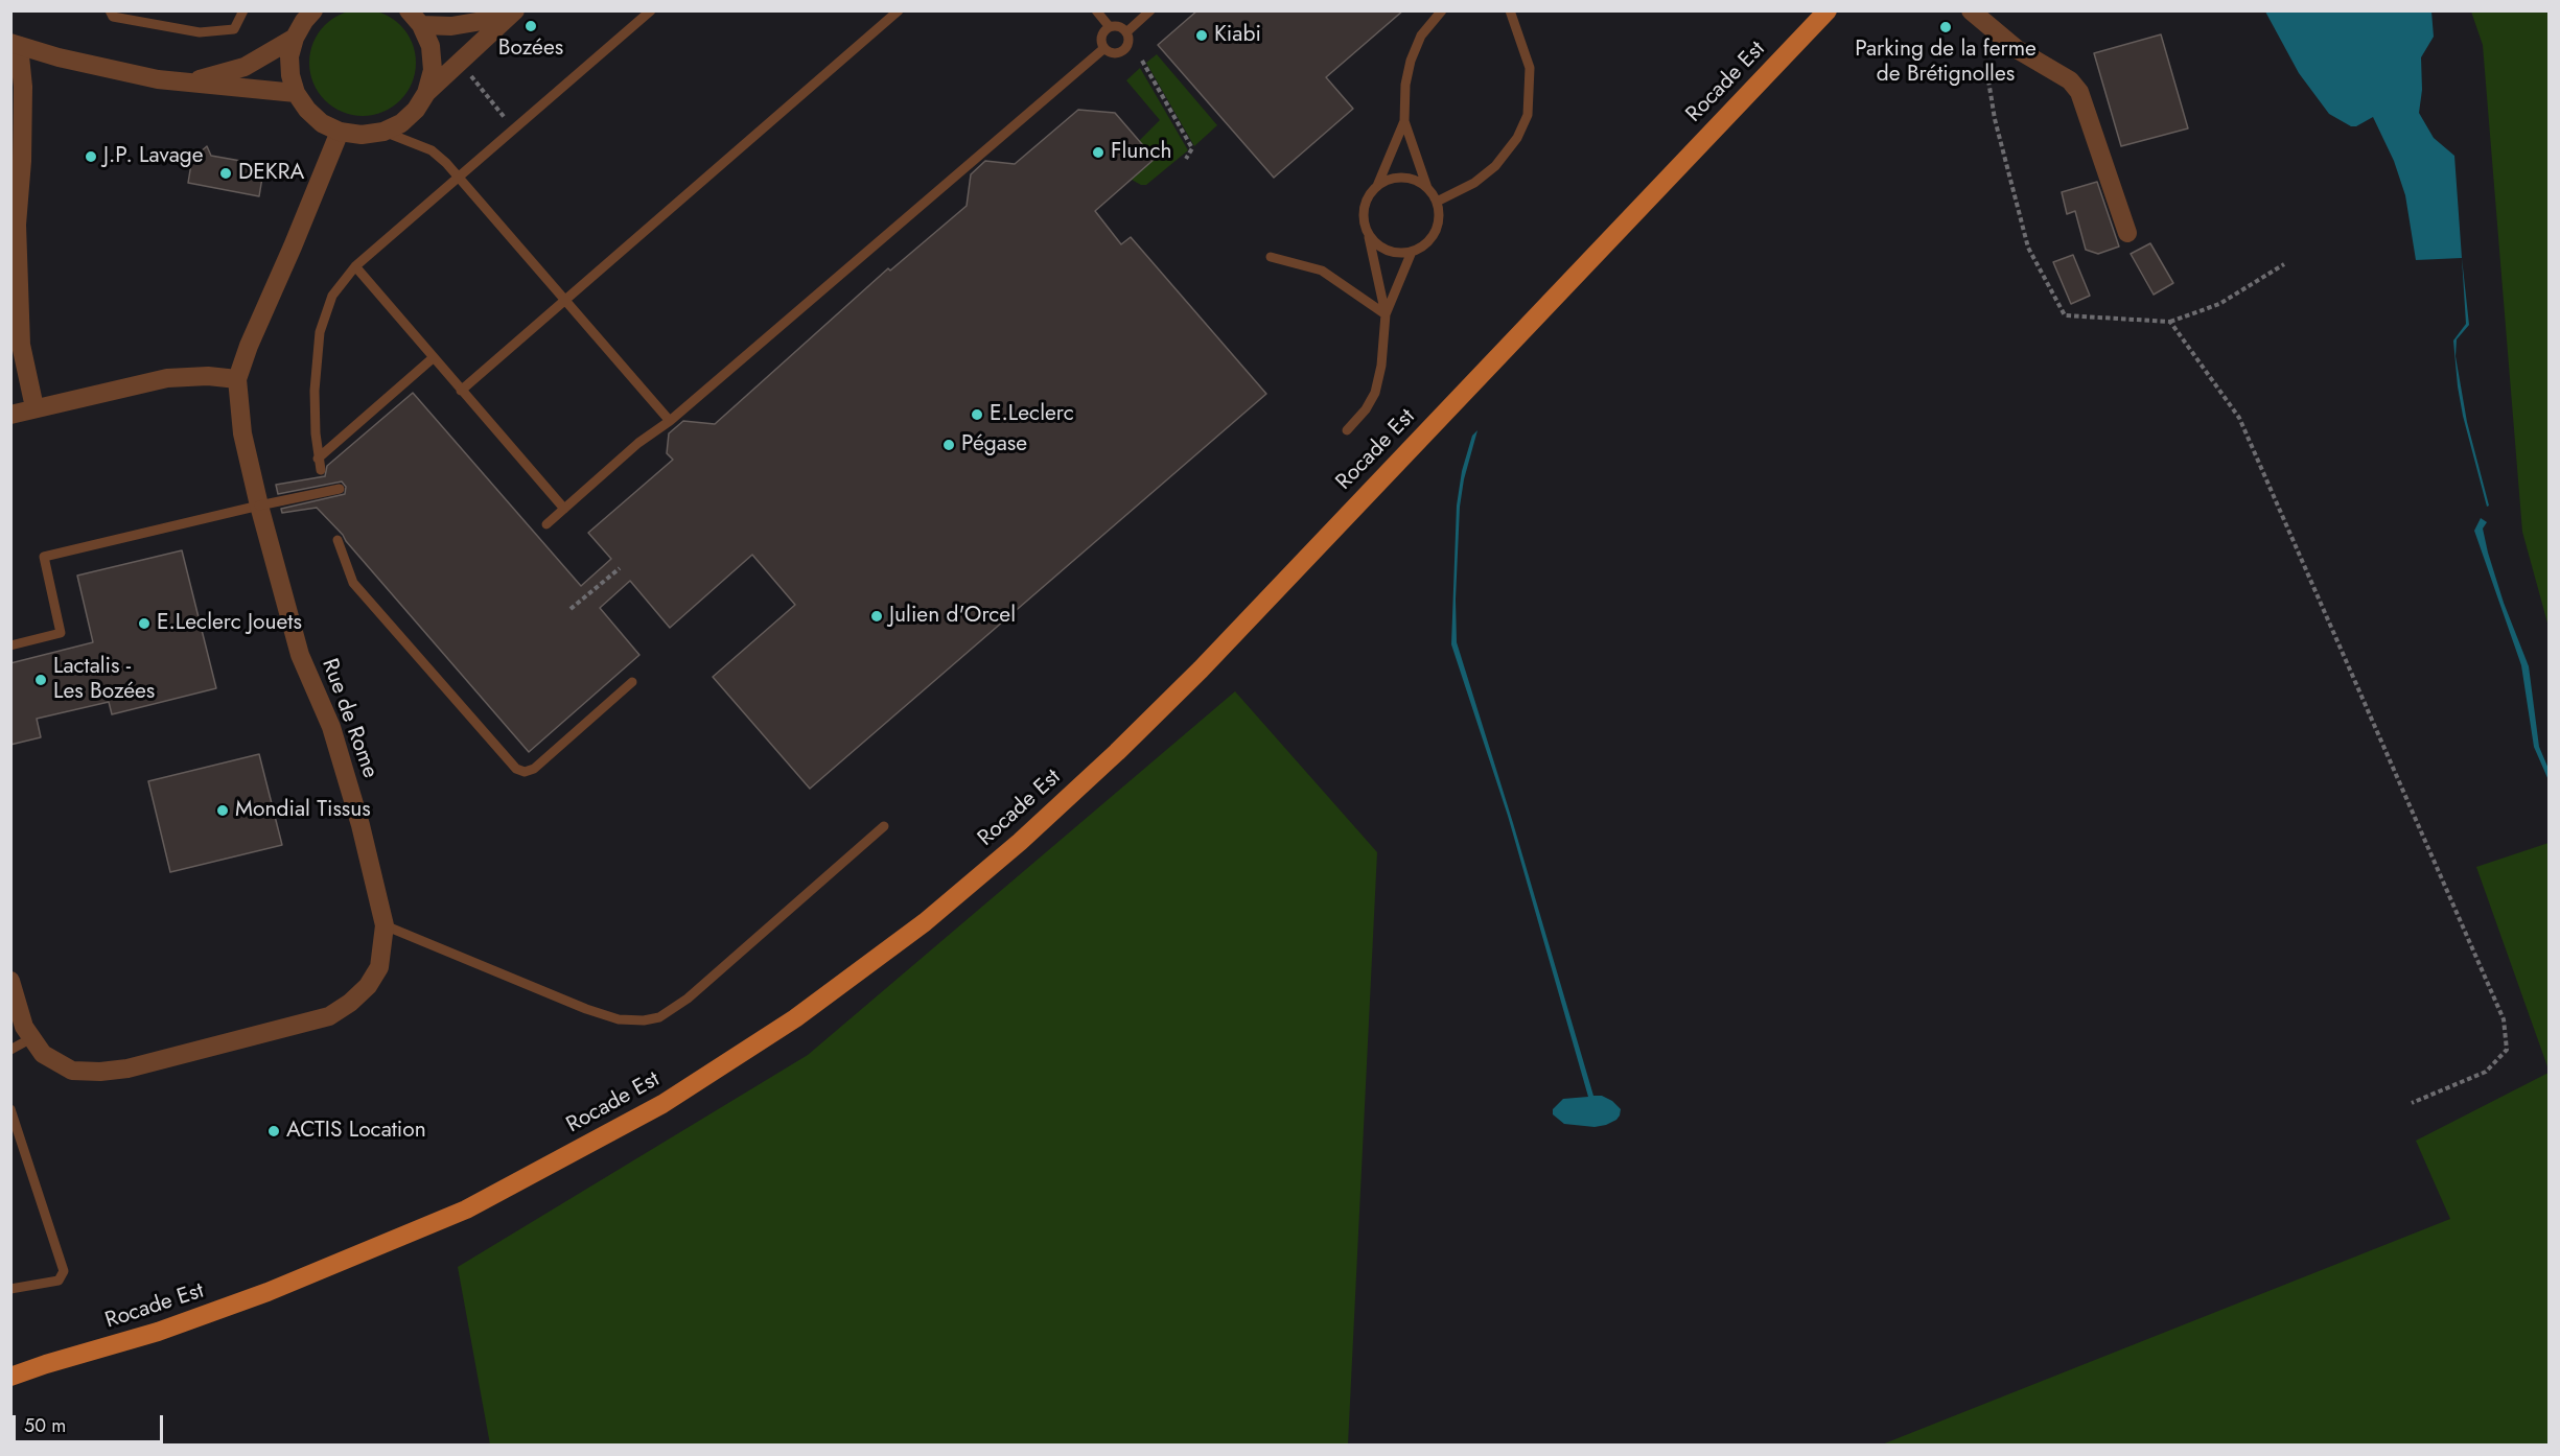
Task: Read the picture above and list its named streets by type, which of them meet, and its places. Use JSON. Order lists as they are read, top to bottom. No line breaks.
{"streets":{"main road":["Rocade Est"],"street":["Rue de Rome"]},"places":["Bozées","Parking de la ferme de Brétignolles","Kiabi","Flunch","J.P. Lavage","DEKRA","E.Leclerc","Pégase","Julien d'Orcel","E.Leclerc Jouets","Lactalis - Les Bozées","Mondial Tissus","ACTIS Location"],"scale_bar":"50 m"}
